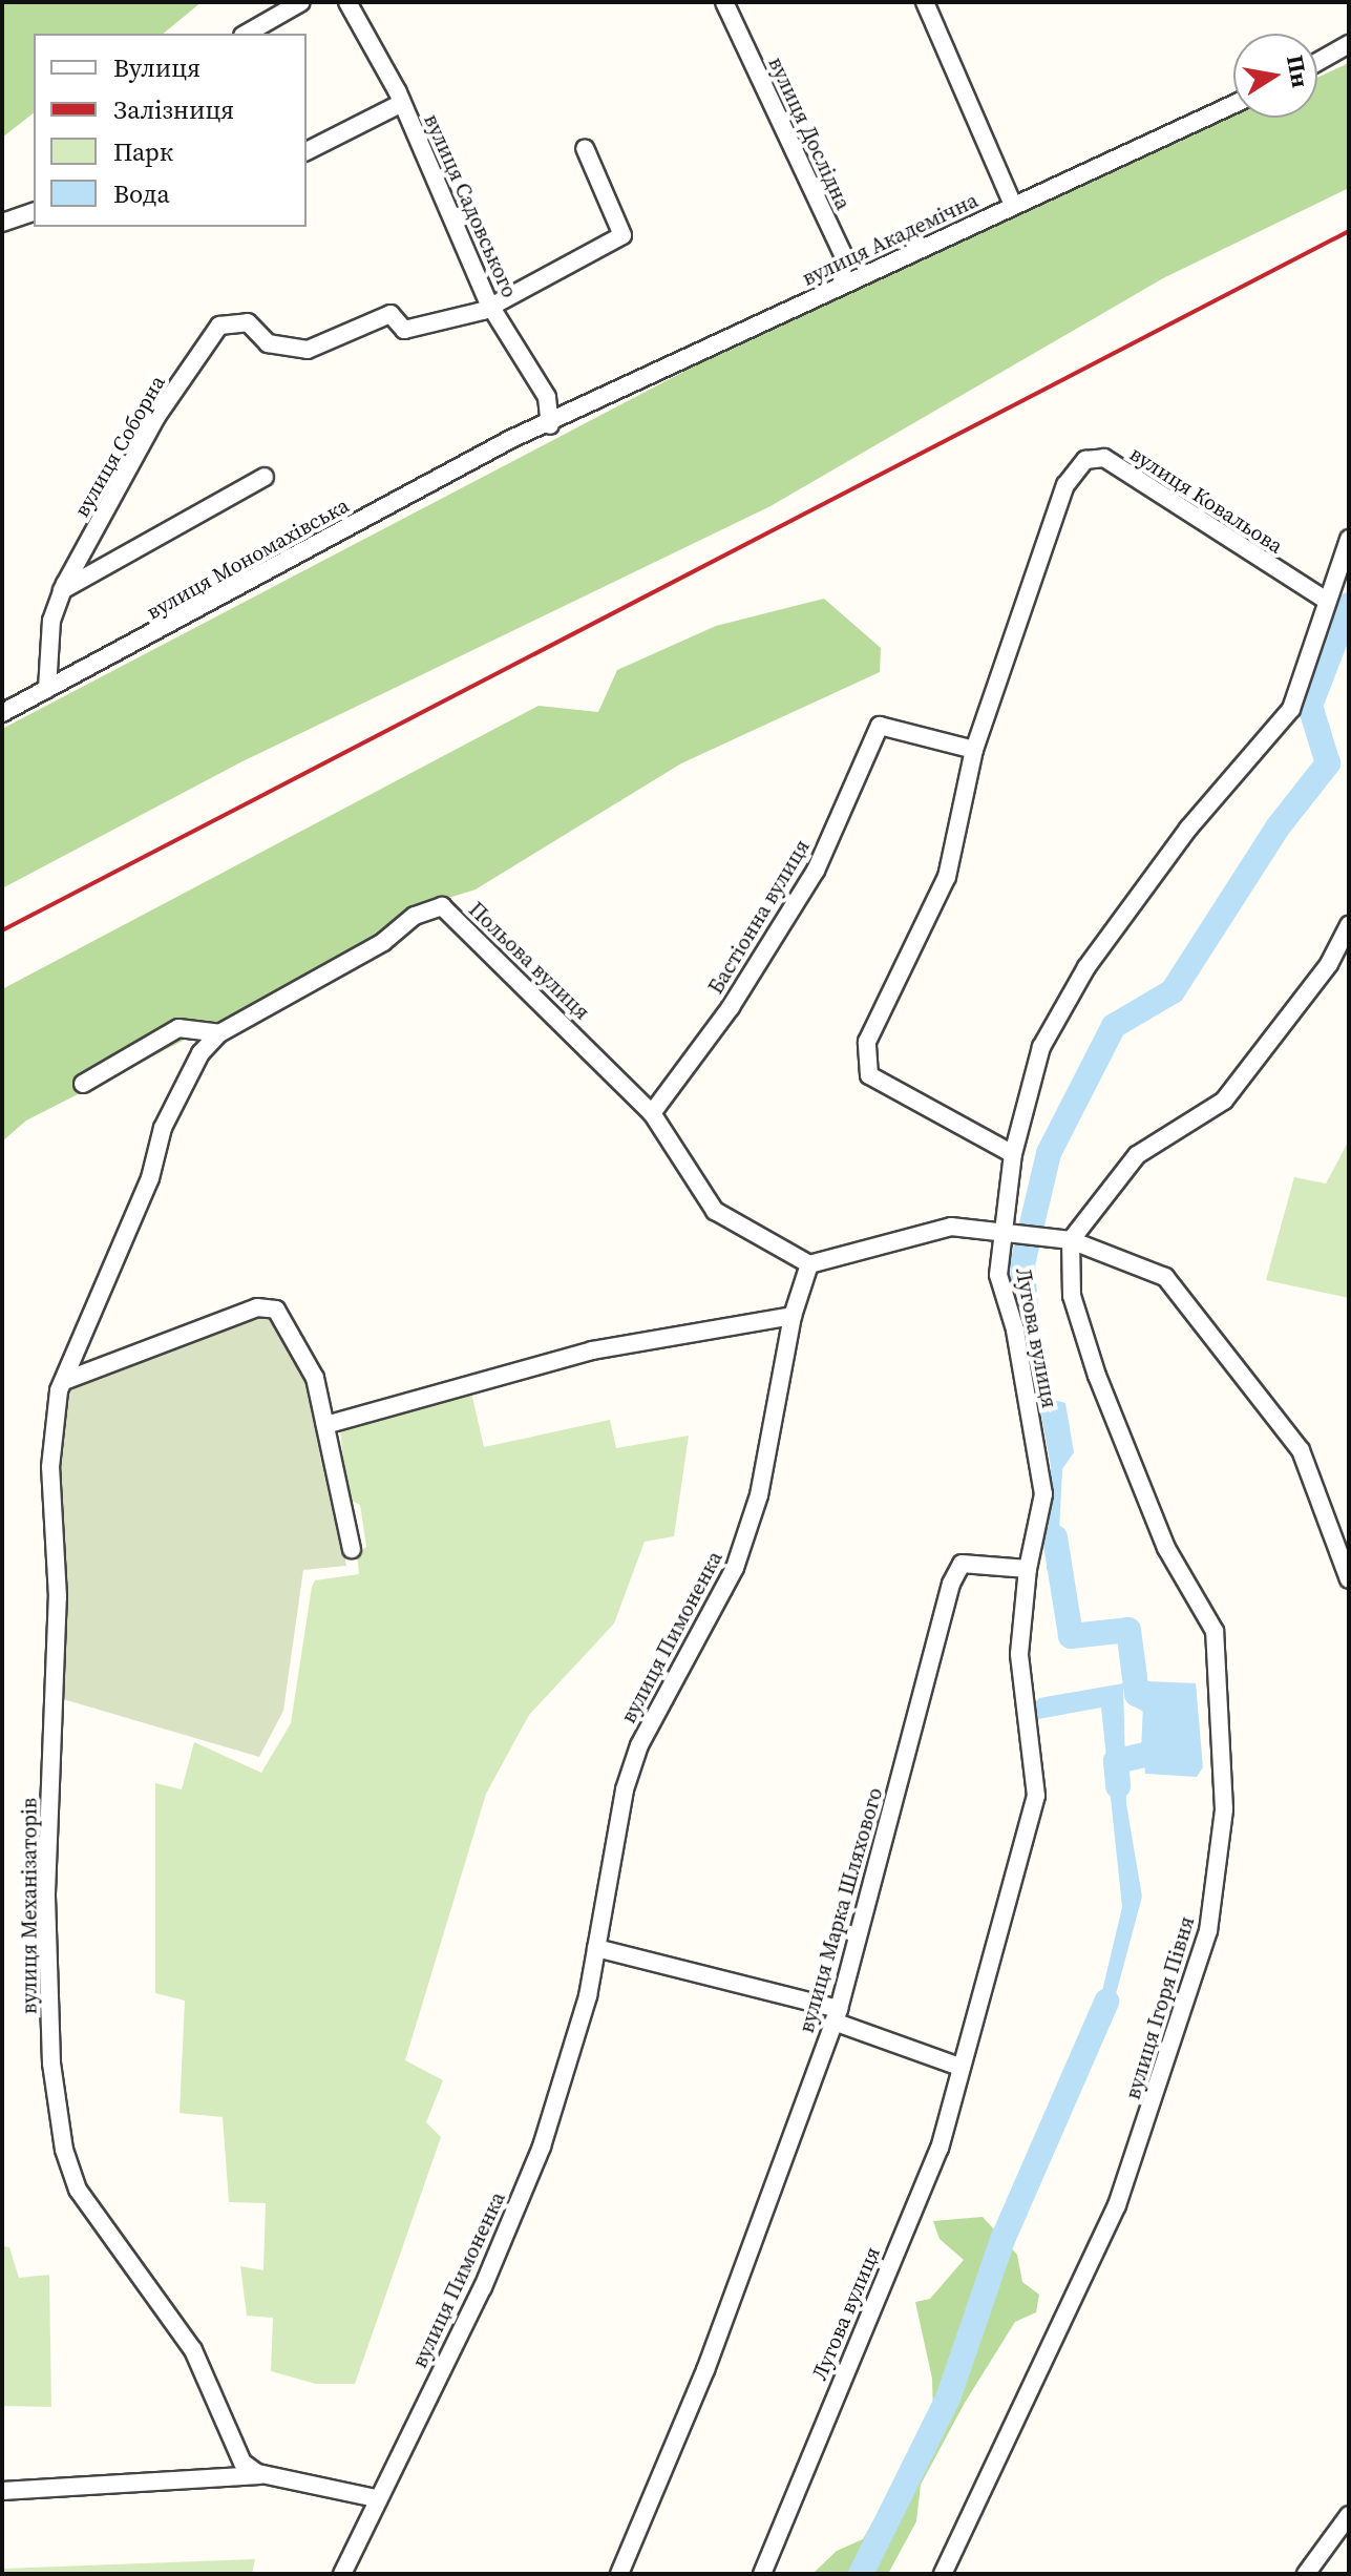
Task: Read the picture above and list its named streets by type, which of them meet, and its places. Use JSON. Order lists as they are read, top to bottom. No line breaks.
{"streets":{"street":["вулиця Дослідна","вулиця Садовського","вулиця Академічна","вулиця Соборна","вулиця Ковальова","вулиця Мономахівська","Бастіонна вулиця","Польова вулиця","Лугова вулиця","вулиця Пимоненка","вулиця Механізаторів","вулиця Марка Шляхового","вулиця Ігоря Півня"]},"crossings":[["вулиця Садовського","вулиця Академічна"],["вулиця Садовського","вулиця Соборна"],["вулиця Садовського","вулиця Мономахівська"],["вулиця Академічна","вулиця Мономахівська"],["вулиця Соборна","вулиця Мономахівська"],["вулиця Ковальова","Бастіонна вулиця"],["Бастіонна вулиця","Польова вулиця"],["Польова вулиця","вулиця Пимоненка"],["Польова вулиця","вулиця Механізаторів"],["Лугова вулиця","вулиця Марка Шляхового"],["вулиця Пимоненка","вулиця Механізаторів"]],"legend":["Вулиця","Залізниця","Парк","Вода"],"north":"right"}
